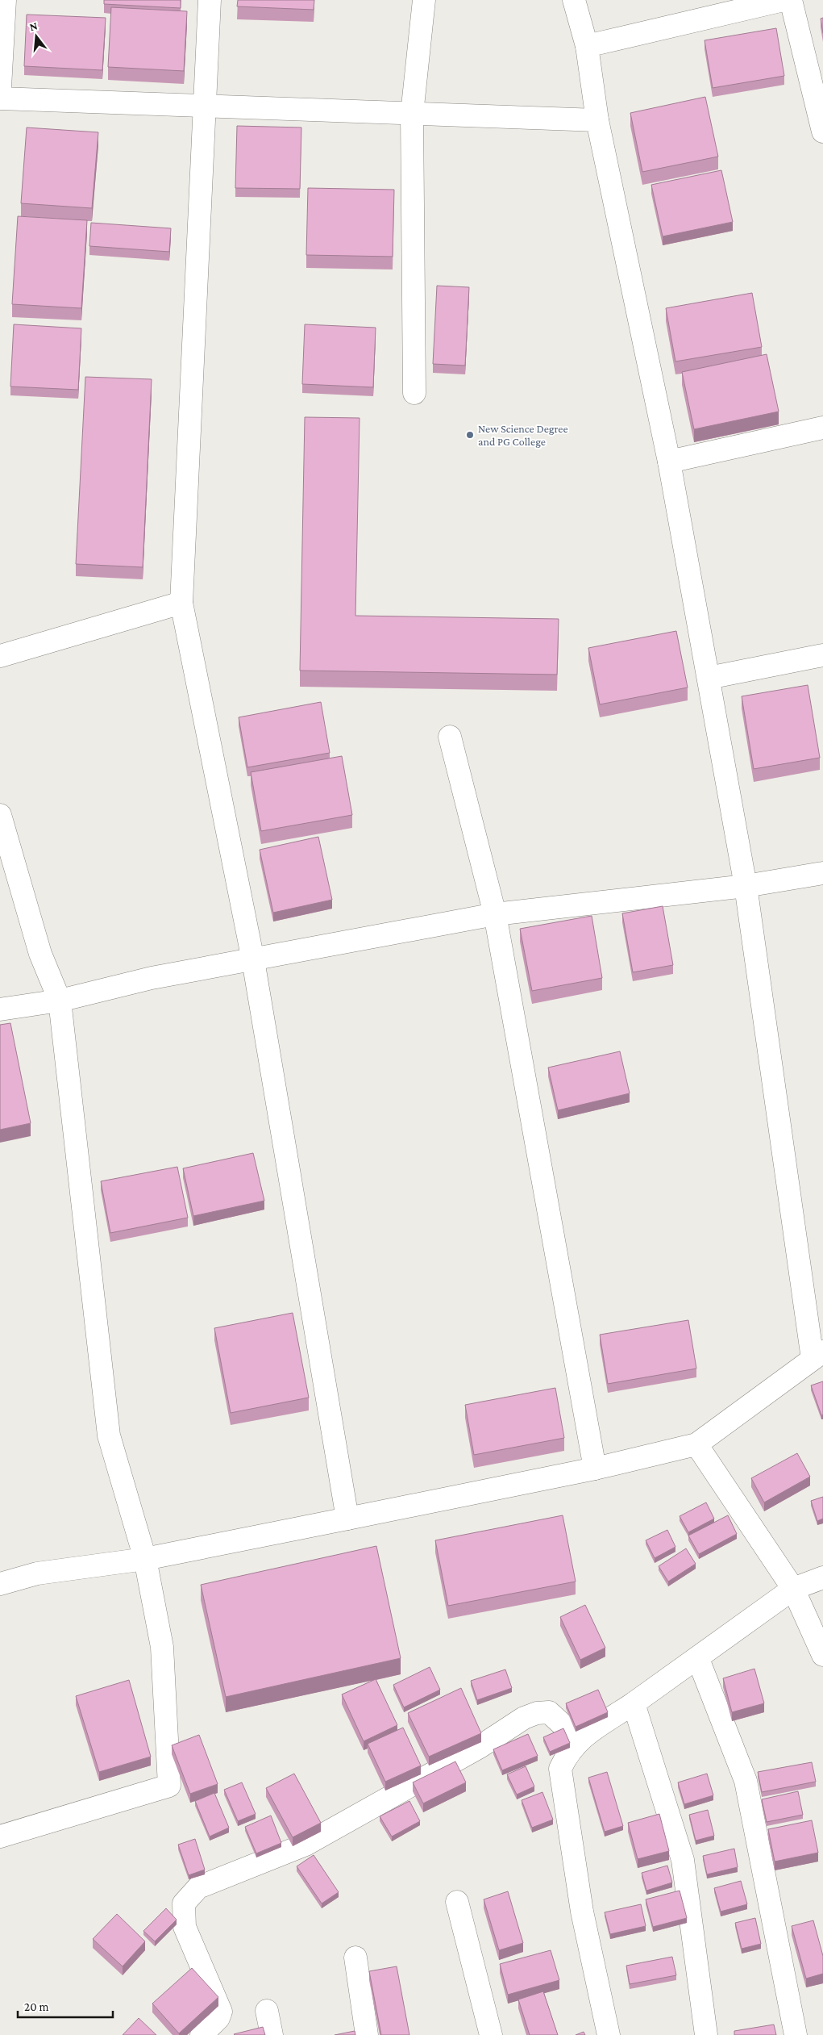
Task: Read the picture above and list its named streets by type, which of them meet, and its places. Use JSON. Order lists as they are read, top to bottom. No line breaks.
{"places":["New Science Degree and PG College"],"scale_bar":"20 m","north":"top"}
